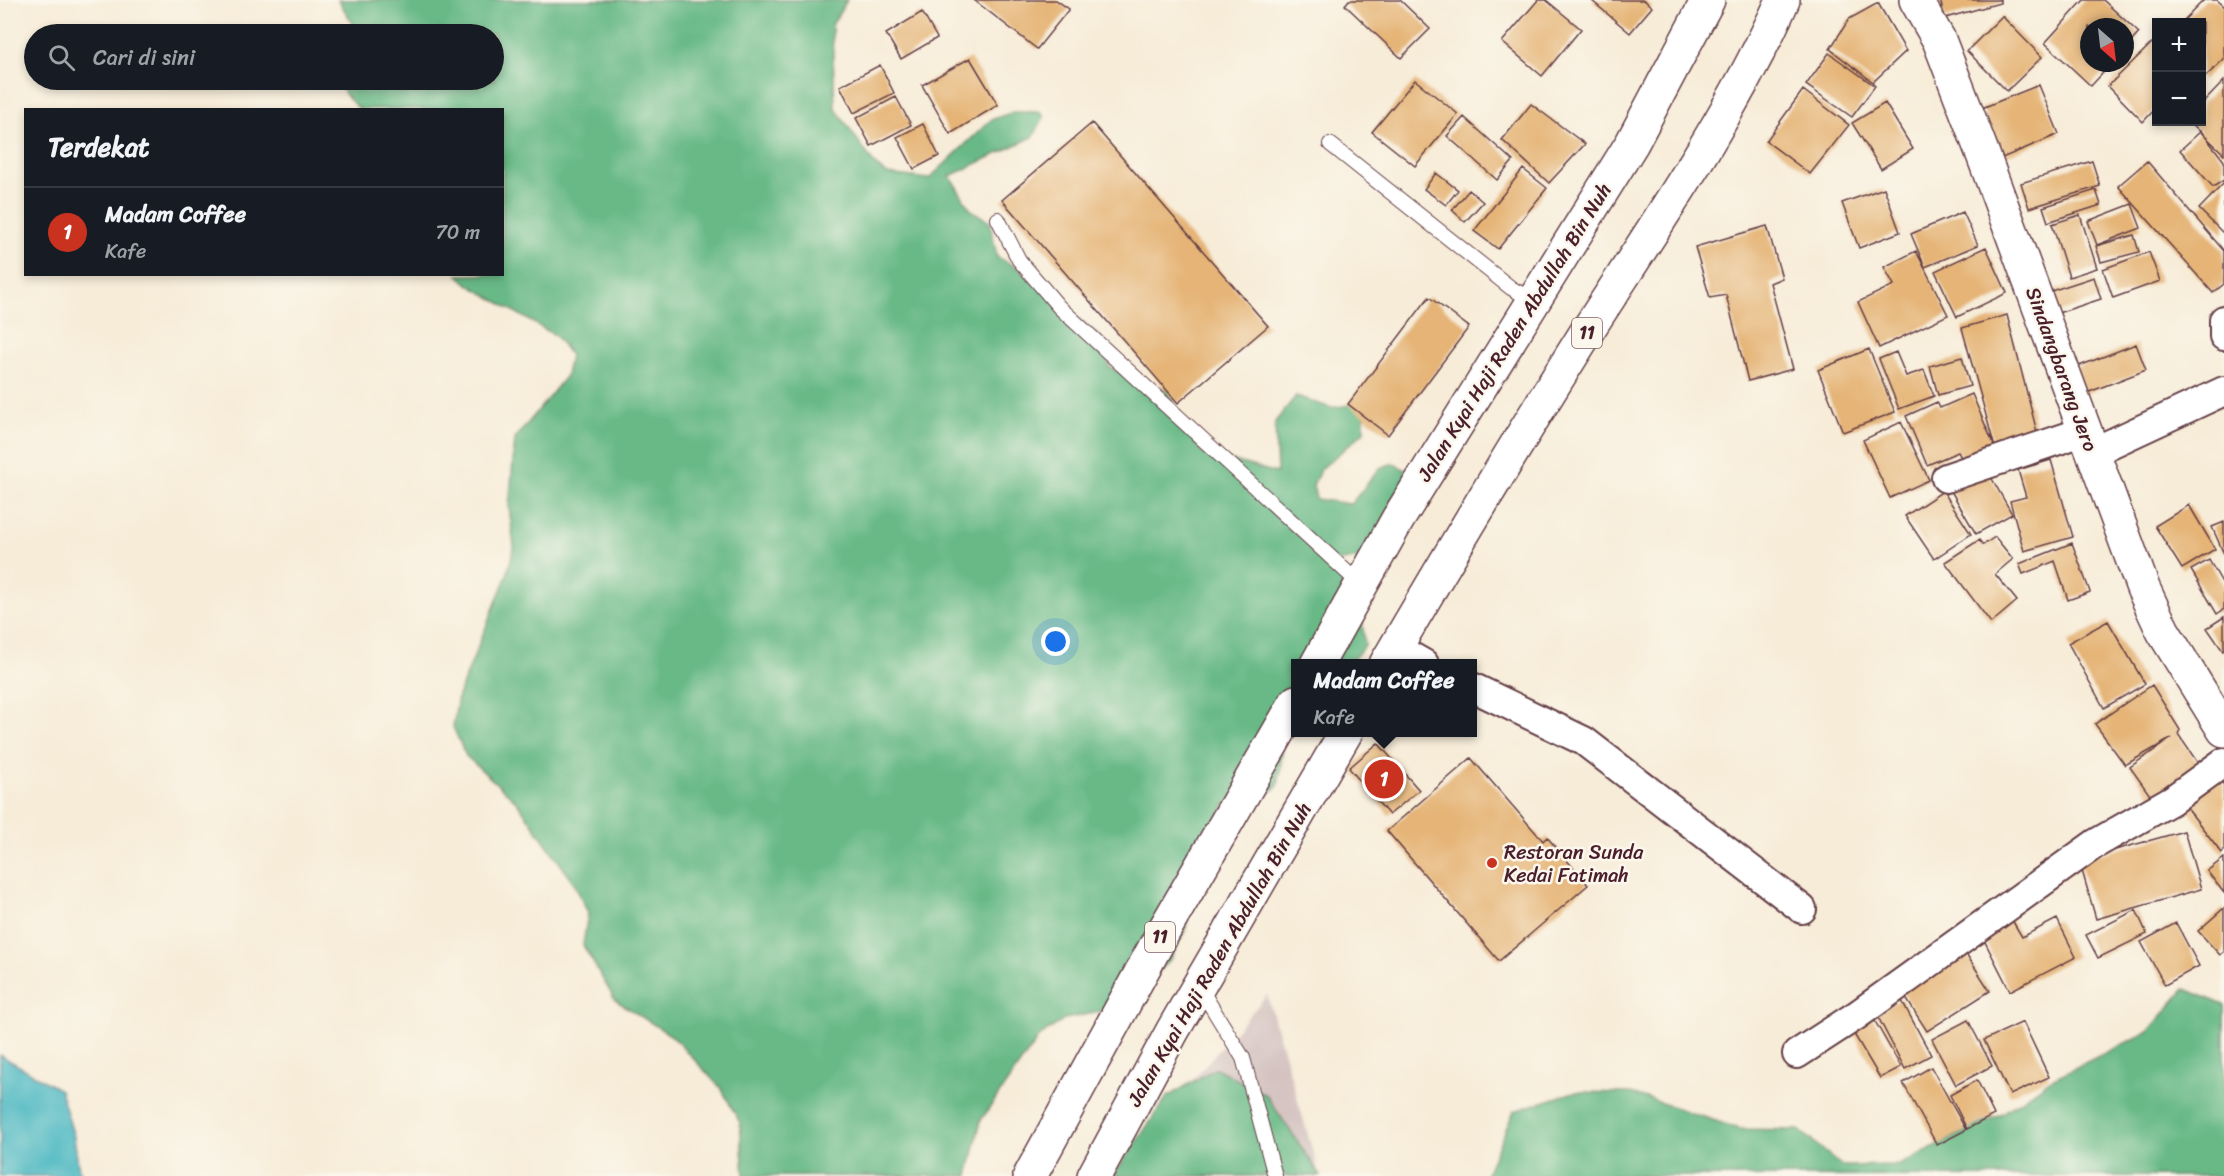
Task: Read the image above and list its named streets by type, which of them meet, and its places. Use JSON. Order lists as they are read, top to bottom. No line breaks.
{"streets":{"main road":["Jalan Kyai Haji Raden Abdullah Bin Nuh","11","Sindangbarang Jero"]},"places":["Restoran Sunda Kedai Fatimah"],"north":"bottom right","page":{"map_buttons":["+","−"],"search":"Cari di sini","heading":"Terdekat","list":[{"mark":"1","name":"Madam Coffee","note":"Kafe","value":"70 m"}],"popup":["Madam Coffee","Kafe"],"pins":"1"}}
